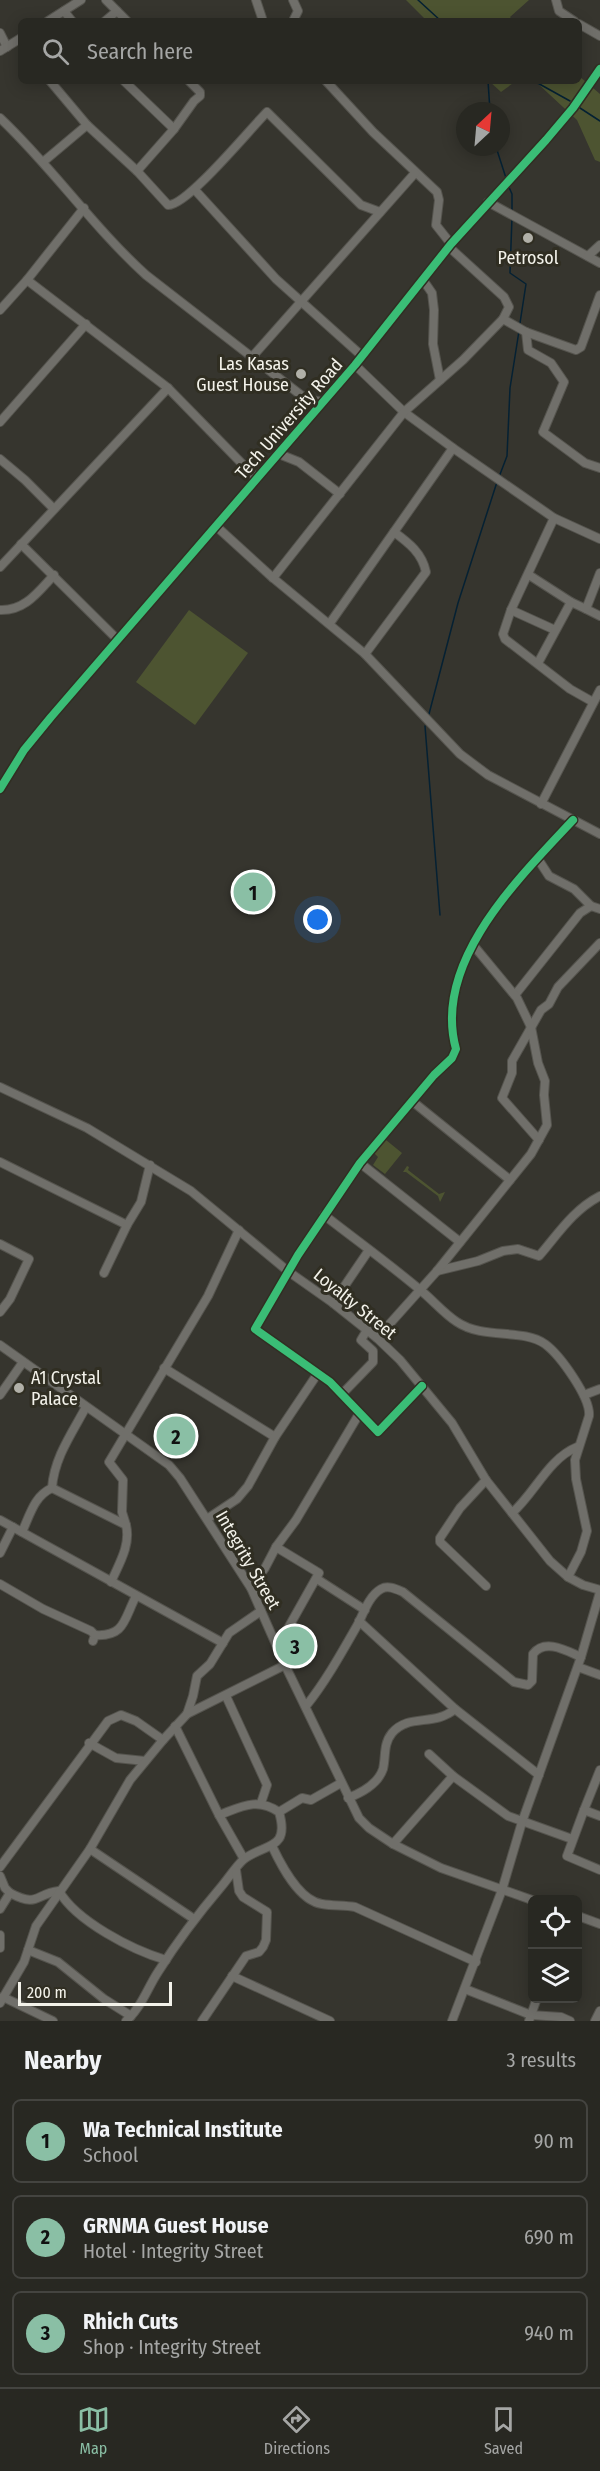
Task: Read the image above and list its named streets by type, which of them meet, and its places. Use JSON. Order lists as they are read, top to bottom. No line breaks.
{"streets":{"street":["Tech University Road","Loyalty Street","Integrity Street"]},"places":["Petrosol","Las Kasas Guest House","A1 Crystal Palace"],"scale_bar":"200 m","north":"top right","page":{"search":"Search here","pins":["1","2","3"],"scale":"200 m","heading":["Nearby","3 results"],"list":[{"mark":"1","name":"Wa Technical Institute","note":"School","value":"90 m"},{"mark":"2","name":"GRNMA Guest House","note":"Hotel · Integrity Street","value":"690 m"},{"mark":"3","name":"Rhich Cuts","note":"Shop · Integrity Street","value":"940 m"}],"nav":["Map","Directions","Saved"]}}
